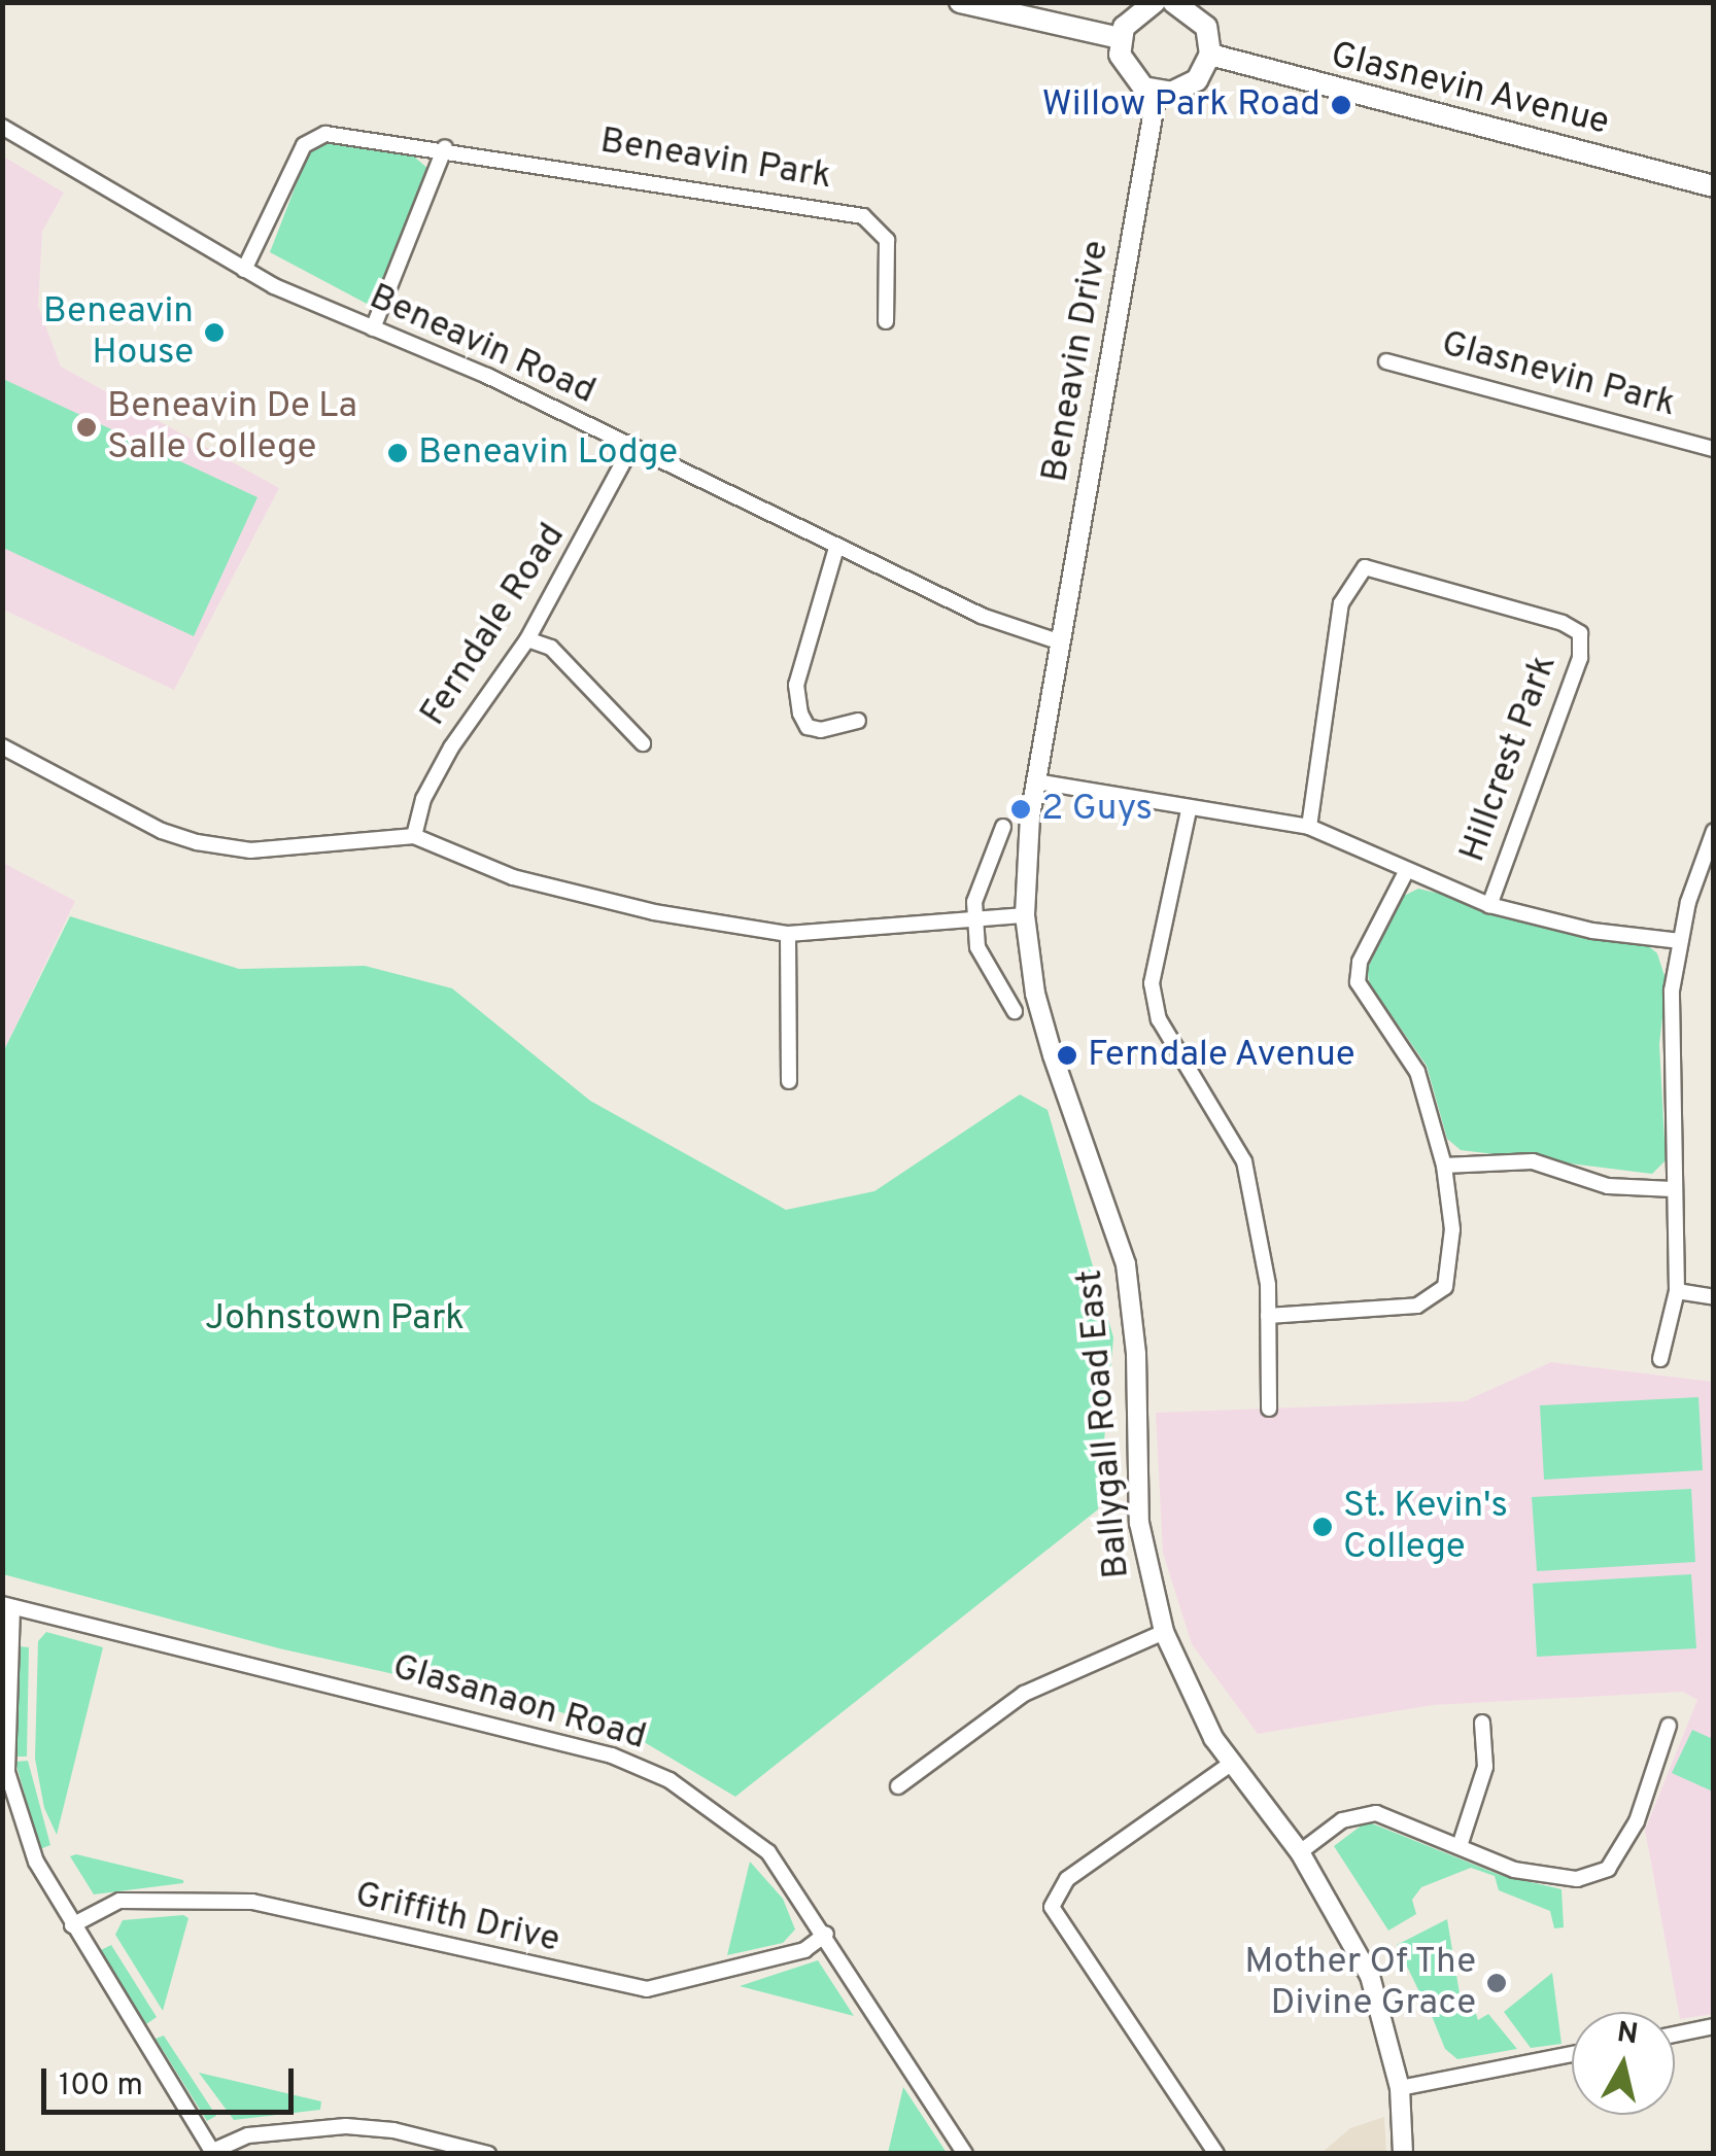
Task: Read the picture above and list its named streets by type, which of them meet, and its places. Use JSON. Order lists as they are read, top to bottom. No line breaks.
{"streets":{"main road":["Glasnevin Avenue"],"street":["Beneavin Park","Beneavin Road","Beneavin Drive","Glasnevin Park","Ferndale Road","Hillcrest Park","Ballygall Road East","Glasanaon Road","Griffith Drive"]},"crossings":[["Beneavin Park","Beneavin Road"],["Beneavin Road","Beneavin Drive"],["Beneavin Road","Ferndale Road"],["Beneavin Road","Ballygall Road East"],["Beneavin Drive","Ballygall Road East"],["Hillcrest Park","Ballygall Road East"],["Glasanaon Road","Griffith Drive"]],"parks":["Johnstown Park"],"places":["Willow Park Road","Beneavin House","Beneavin De La Salle College","Beneavin Lodge","2 Guys","Ferndale Avenue","St. Kevin's College","Mother Of The Divine Grace"],"scale_bar":"100 m","north":"top"}
